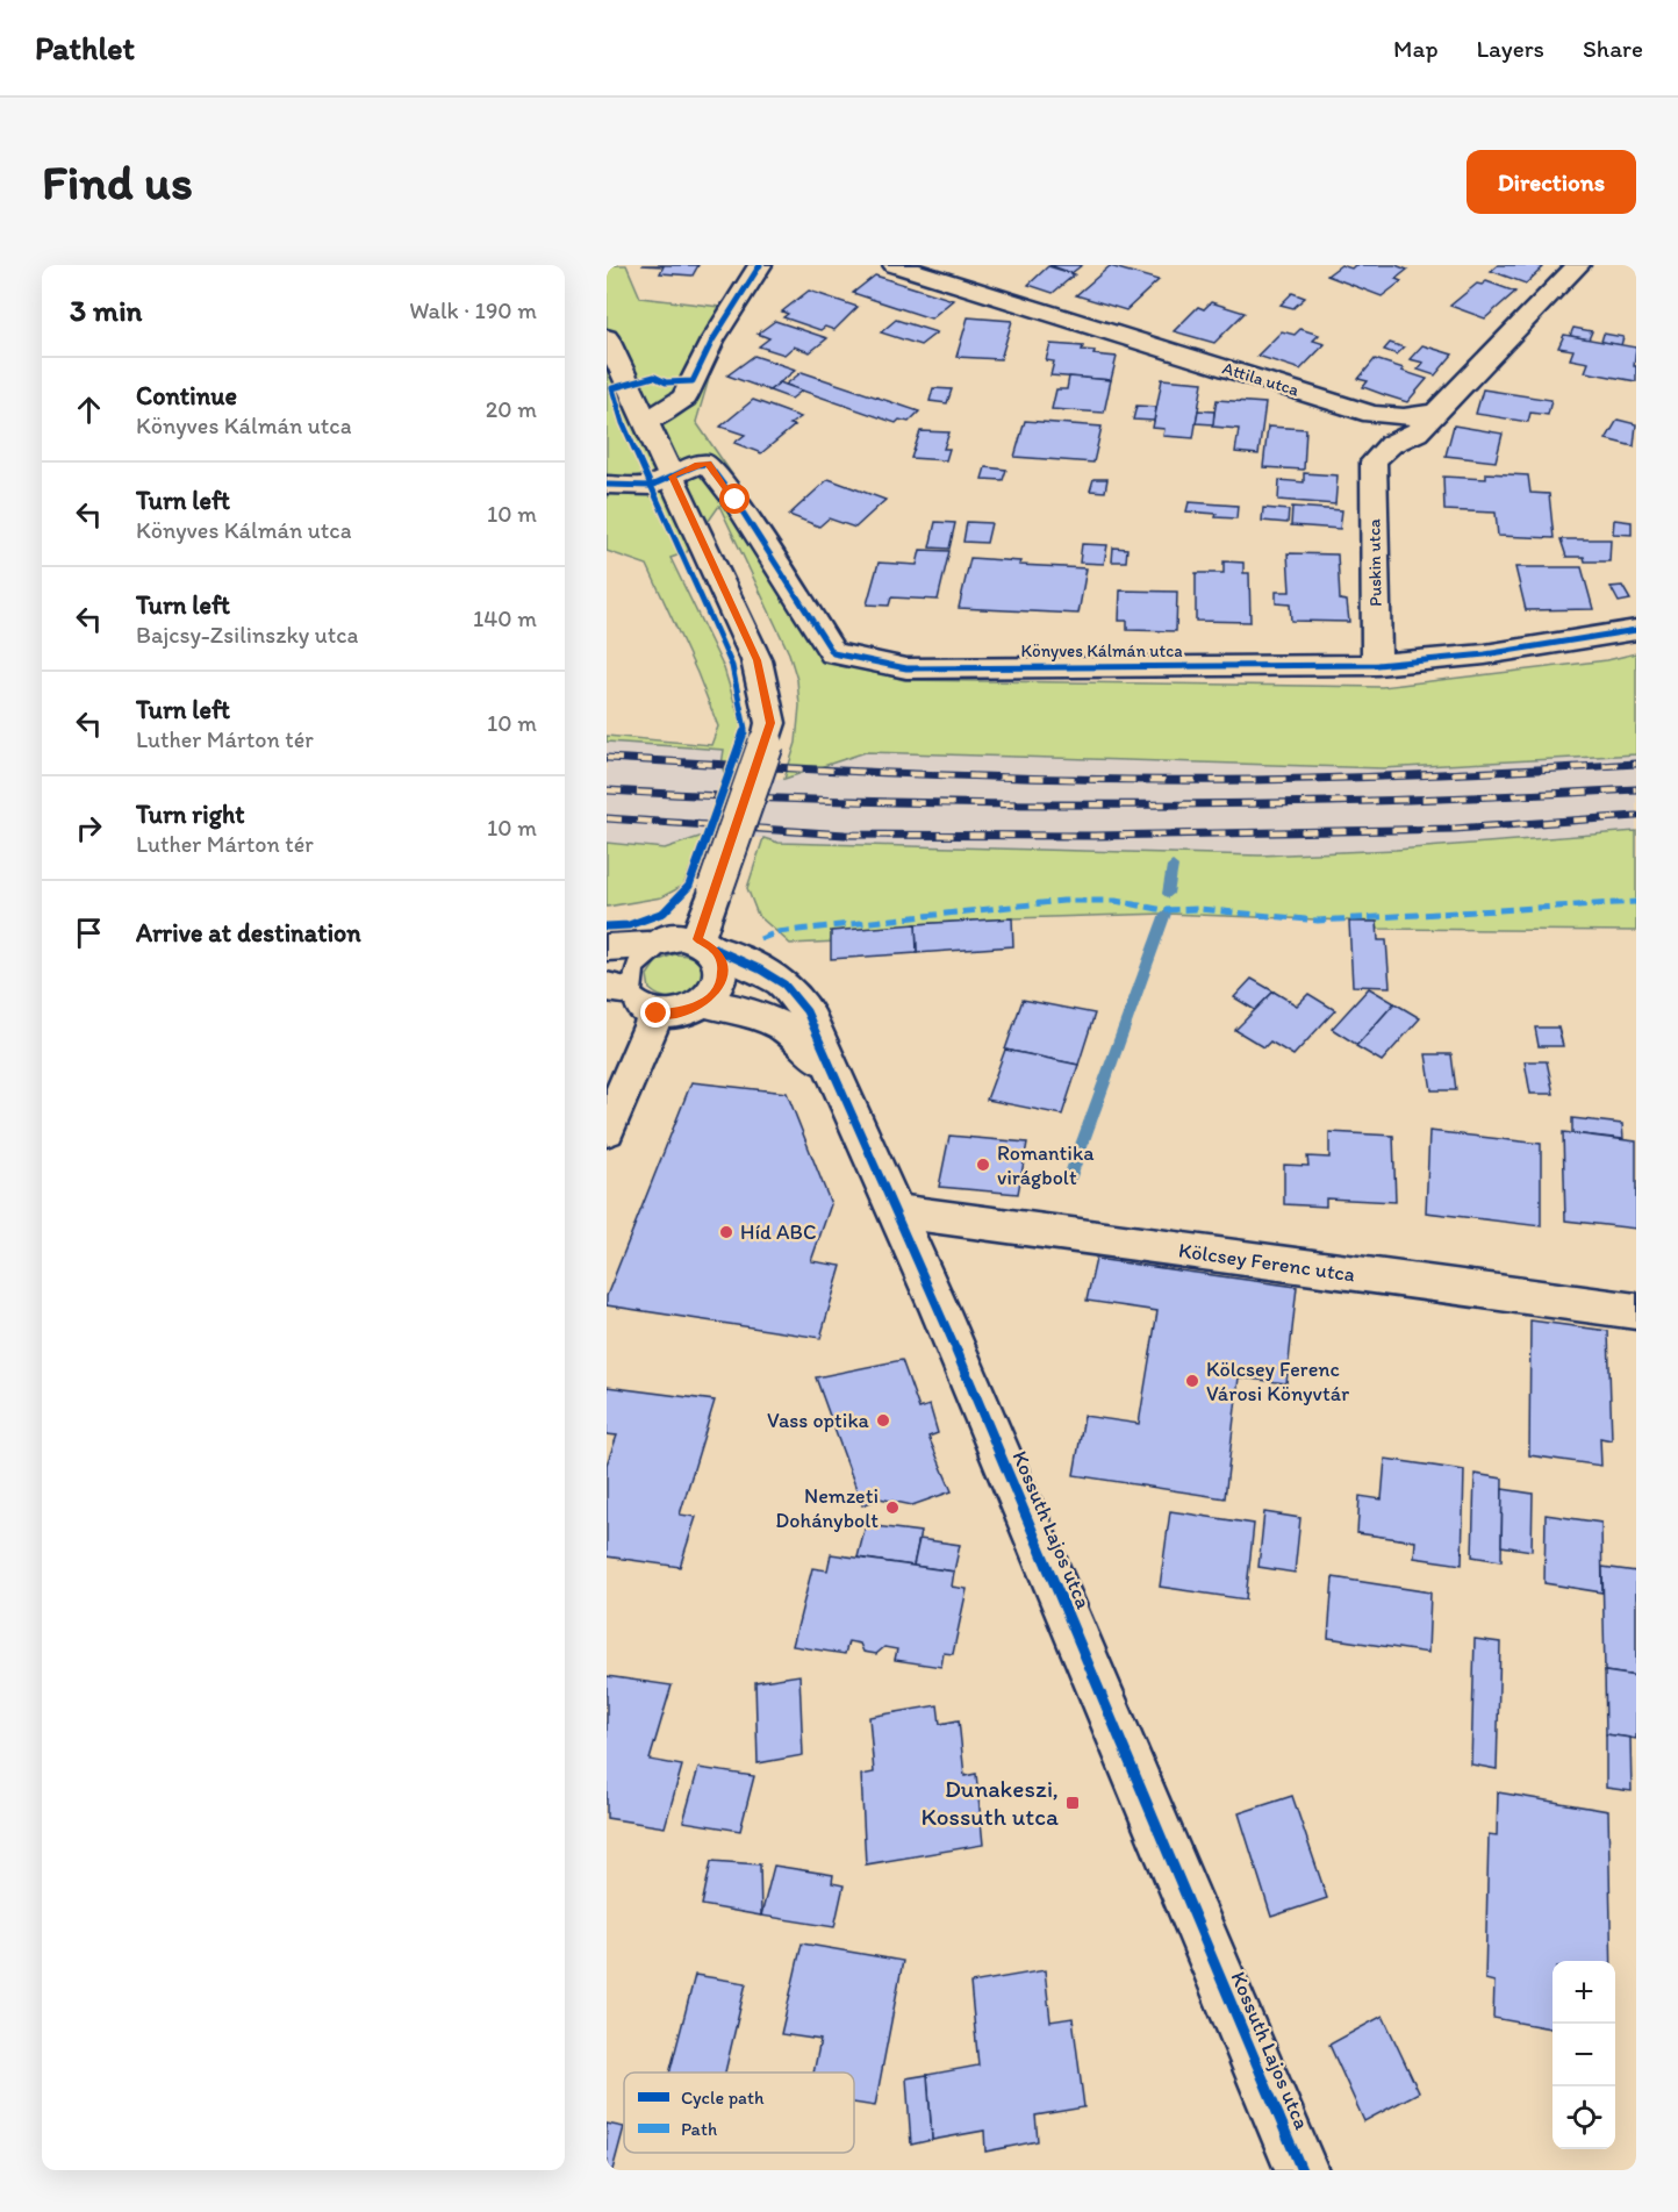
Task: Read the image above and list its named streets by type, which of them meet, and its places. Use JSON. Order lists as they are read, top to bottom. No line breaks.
{"streets":{"street":["Attila utca","Puskin utca","Könyves Kálmán utca","Kölcsey Ferenc utca","Kossuth Lajos utca"]},"crossings":[["Attila utca","Puskin utca"],["Puskin utca","Könyves Kálmán utca"],["Kölcsey Ferenc utca","Kossuth Lajos utca"]],"places":{"other":["Romantika virágbolt","Híd ABC","Kölcsey Ferenc Városi Könyvtár","Vass optika","Nemzeti Dohánybolt"],"transit":["Dunakeszi, Kossuth utca"]},"legend":["Cycle path","Path"],"page":{"header":"Pathlet","nav":["Map","Layers","Share"],"buttons":"Directions","title":"Find us","heading":["3 min","Walk · 190 m"],"list":[["Continue","Könyves Kálmán utca","20 m"],["Turn left","Könyves Kálmán utca","10 m"],["Turn left","Bajcsy-Zsilinszky utca","140 m"],["Turn left","Luther Márton tér","10 m"],["Turn right","Luther Márton tér","10 m"],"Arrive at destination"],"map_buttons":["+","−"]}}
